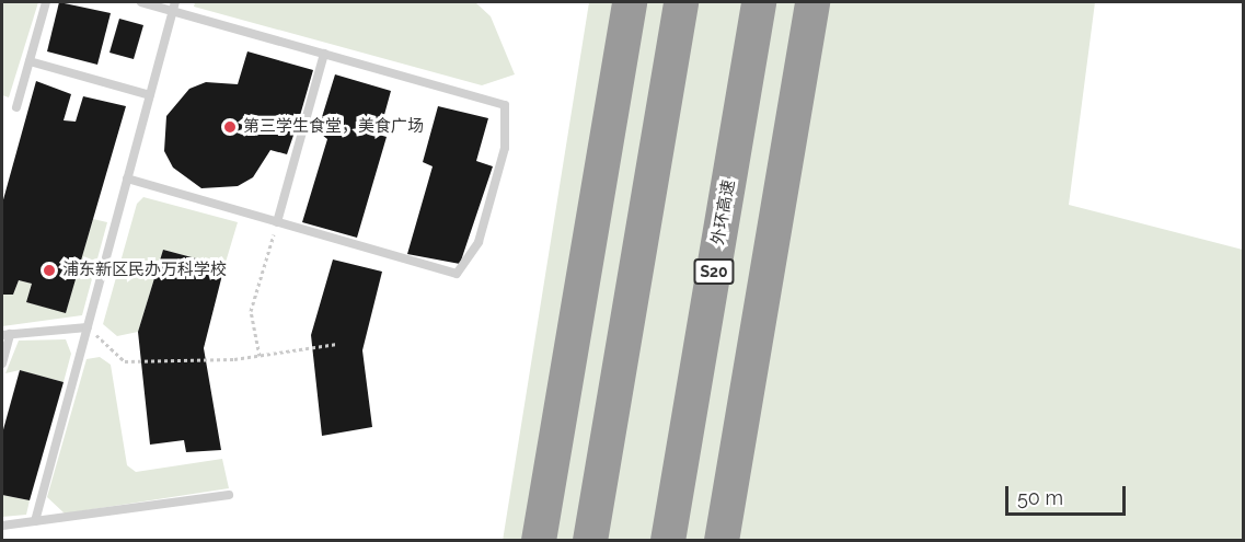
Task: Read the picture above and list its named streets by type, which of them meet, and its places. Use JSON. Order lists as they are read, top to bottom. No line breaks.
{"streets":{"highway":["外环高速","S20"]},"places":["第三学生食堂，美食广场","浦东新区民办万科学校"],"scale_bar":"50 m"}
